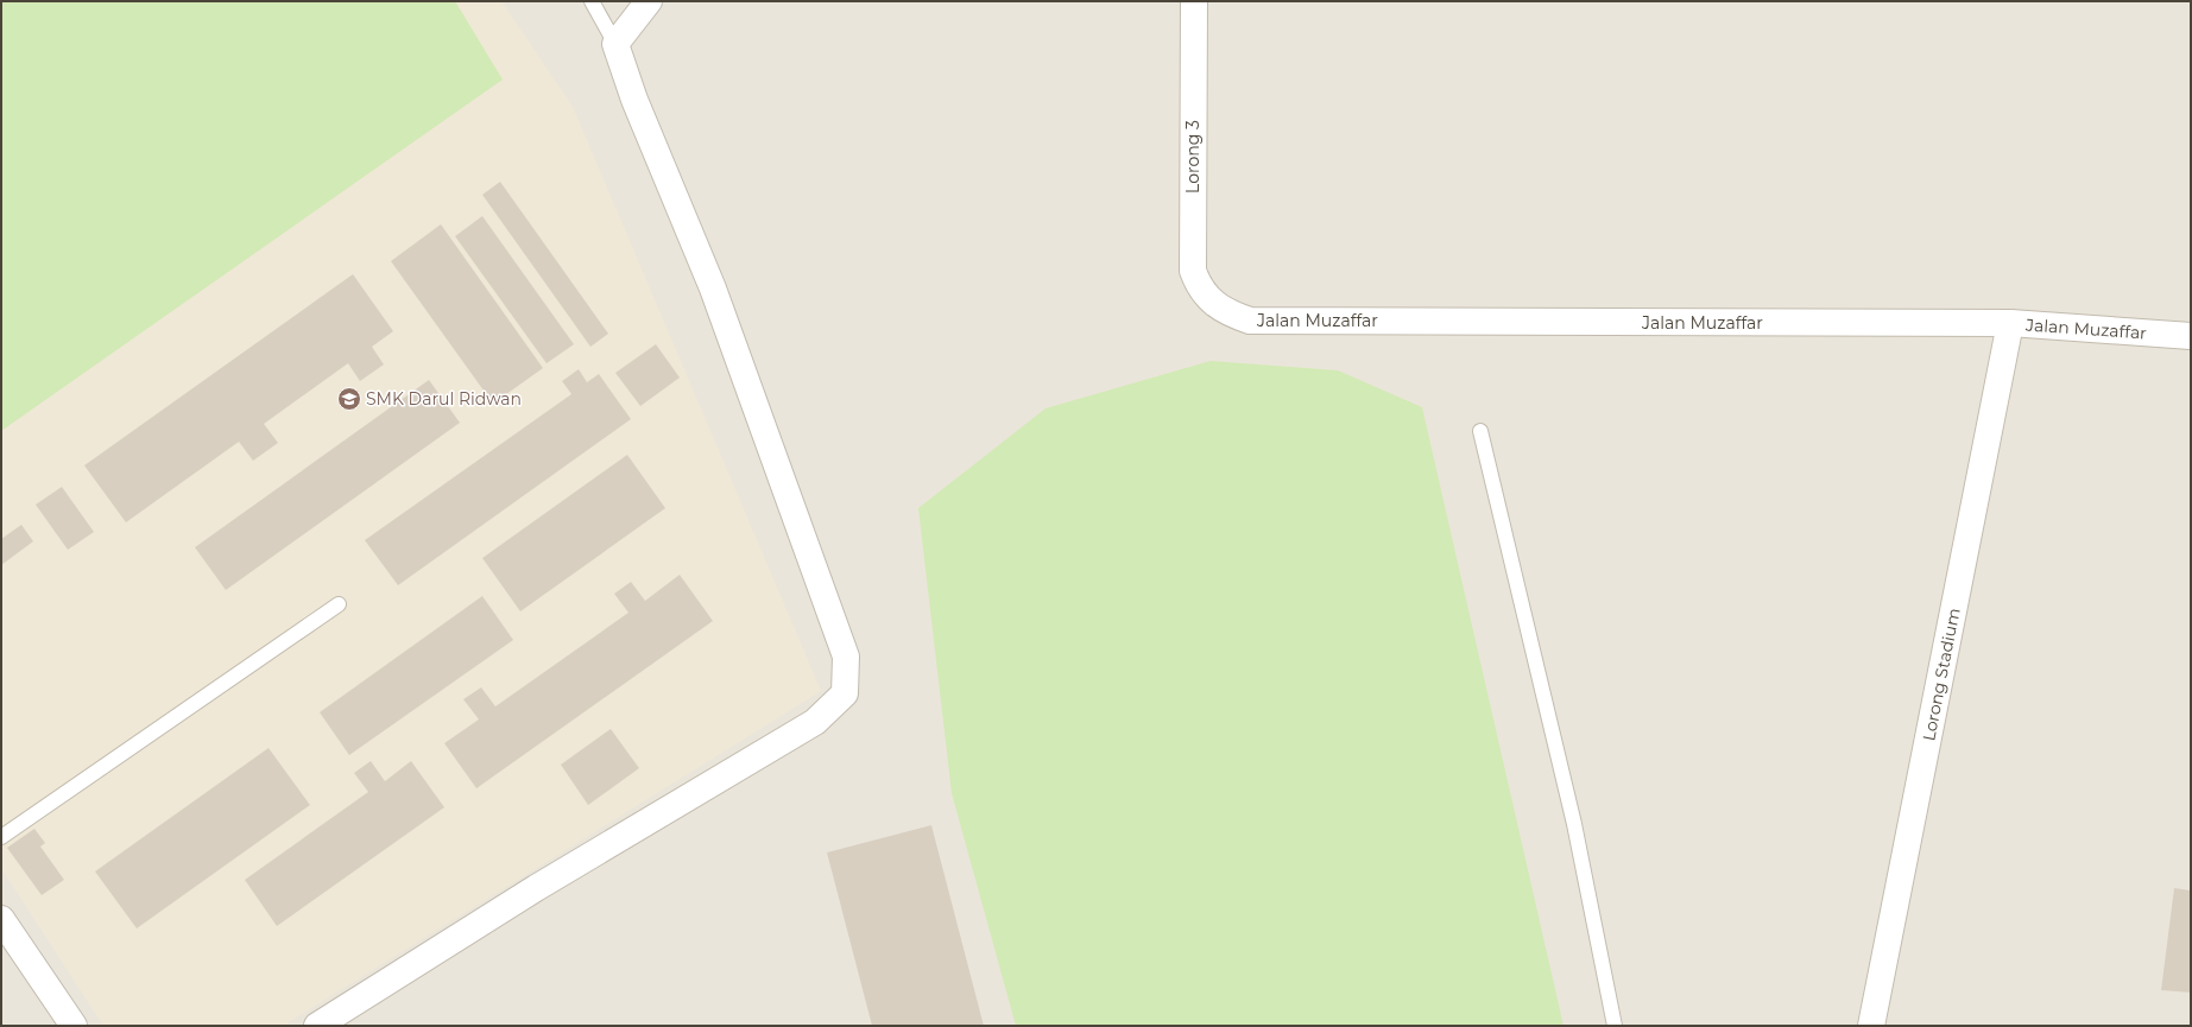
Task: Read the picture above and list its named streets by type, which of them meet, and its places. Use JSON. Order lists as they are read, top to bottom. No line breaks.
{"streets":{"street":["Lorong 3","Jalan Muzaffar","Lorong Stadium"]},"crossings":[["Lorong 3","Jalan Muzaffar"],["Jalan Muzaffar","Lorong Stadium"]],"places":{"school or university":["SMK Darul Ridwan"]}}
